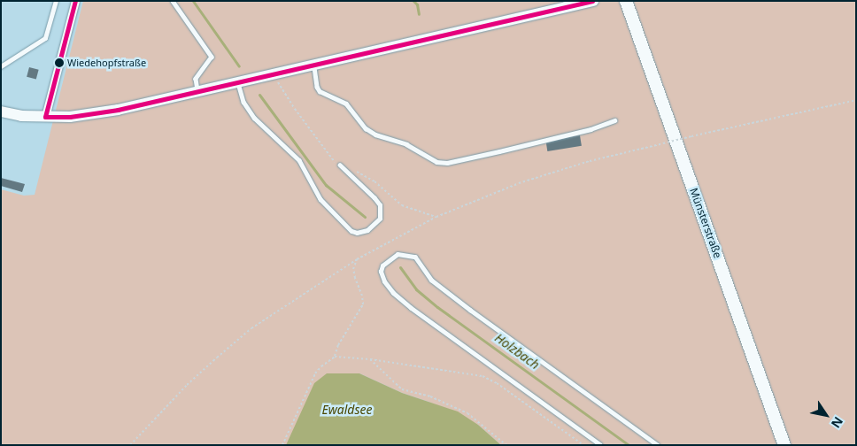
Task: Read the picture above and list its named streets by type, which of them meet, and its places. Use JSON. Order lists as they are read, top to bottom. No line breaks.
{"streets":{"main road":["Münsterstraße"]},"water":["Holzbach","Ewaldsee"],"places":["Wiedehopfstraße"],"north":"bottom right"}
